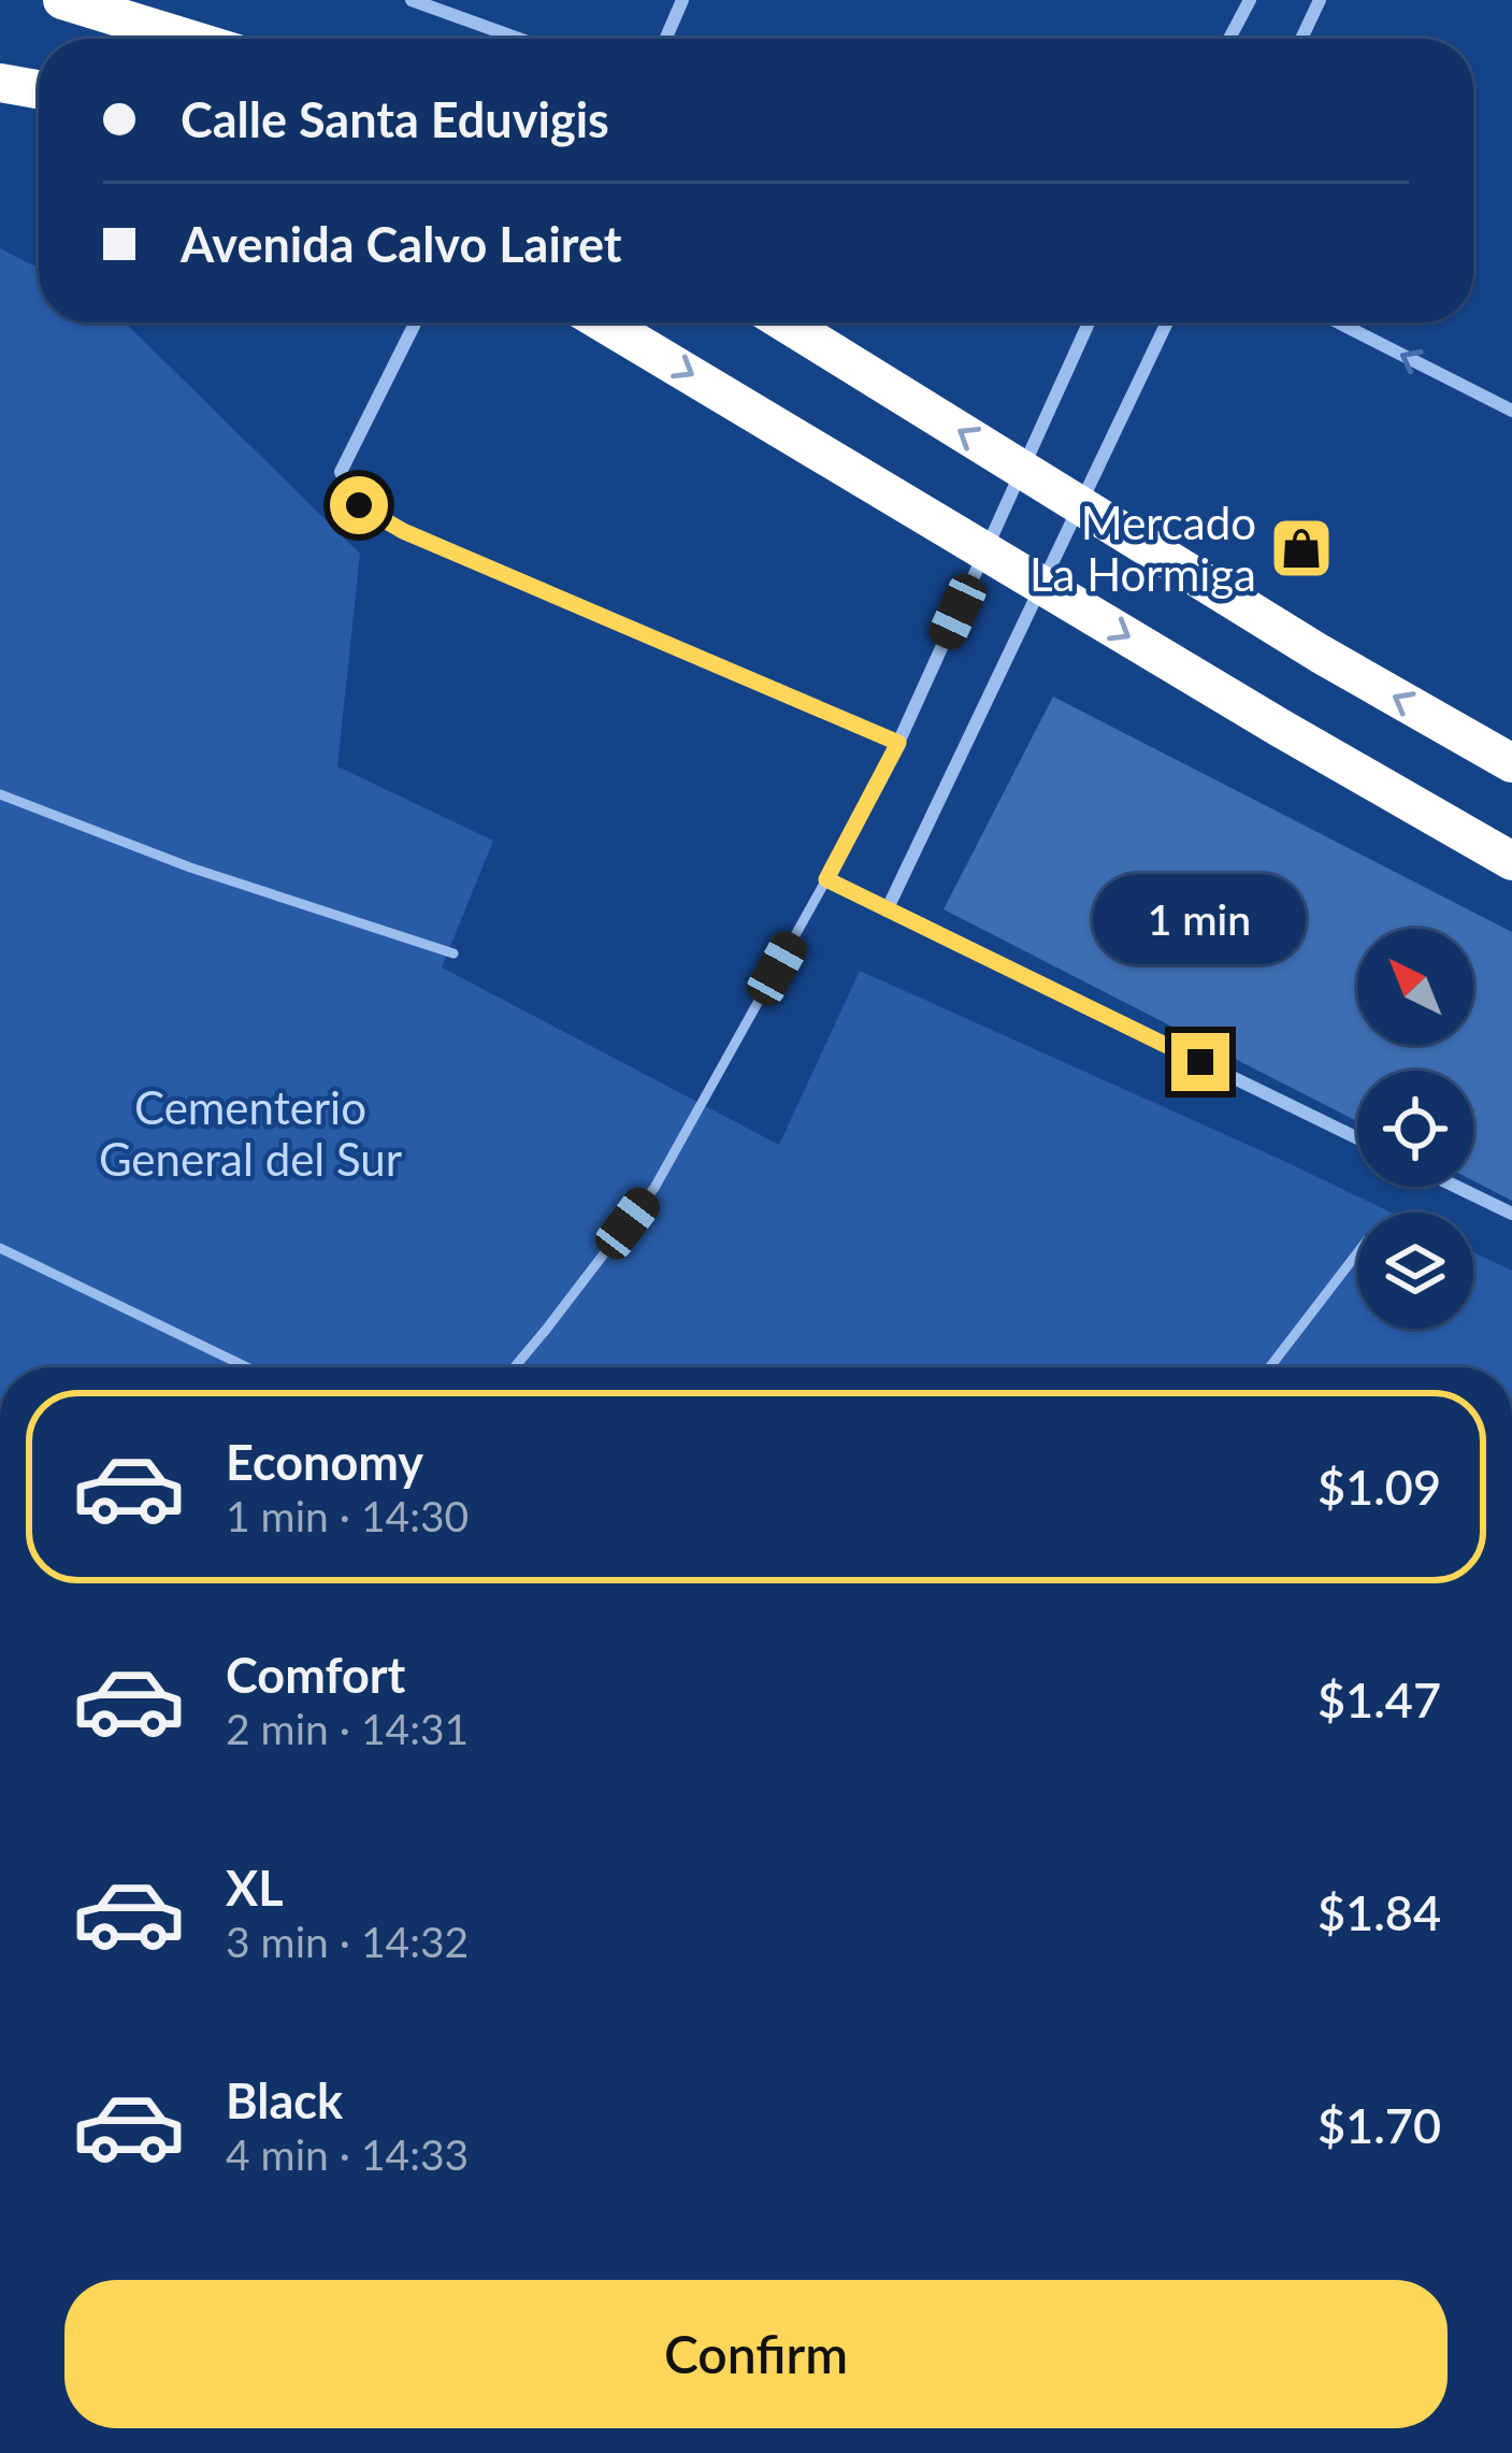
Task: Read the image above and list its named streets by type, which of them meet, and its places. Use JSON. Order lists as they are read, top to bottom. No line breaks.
{"parks":["Cementerio General del Sur"],"places":{"shop":["Mercado La Hormiga"]},"north":"top left","page":{"banner":["Calle Santa Eduvigis","Avenida Calvo Lairet"],"bubble":"1 min","list":[{"name":"Economy","note":"1 min · 14:30","value":"$1.09"},{"name":"Comfort","note":"2 min · 14:31","value":"$1.47"},{"name":"XL","note":"3 min · 14:32","value":"$1.84"},{"name":"Black","note":"4 min · 14:33","value":"$1.70"}],"buttons":"Confirm"}}
